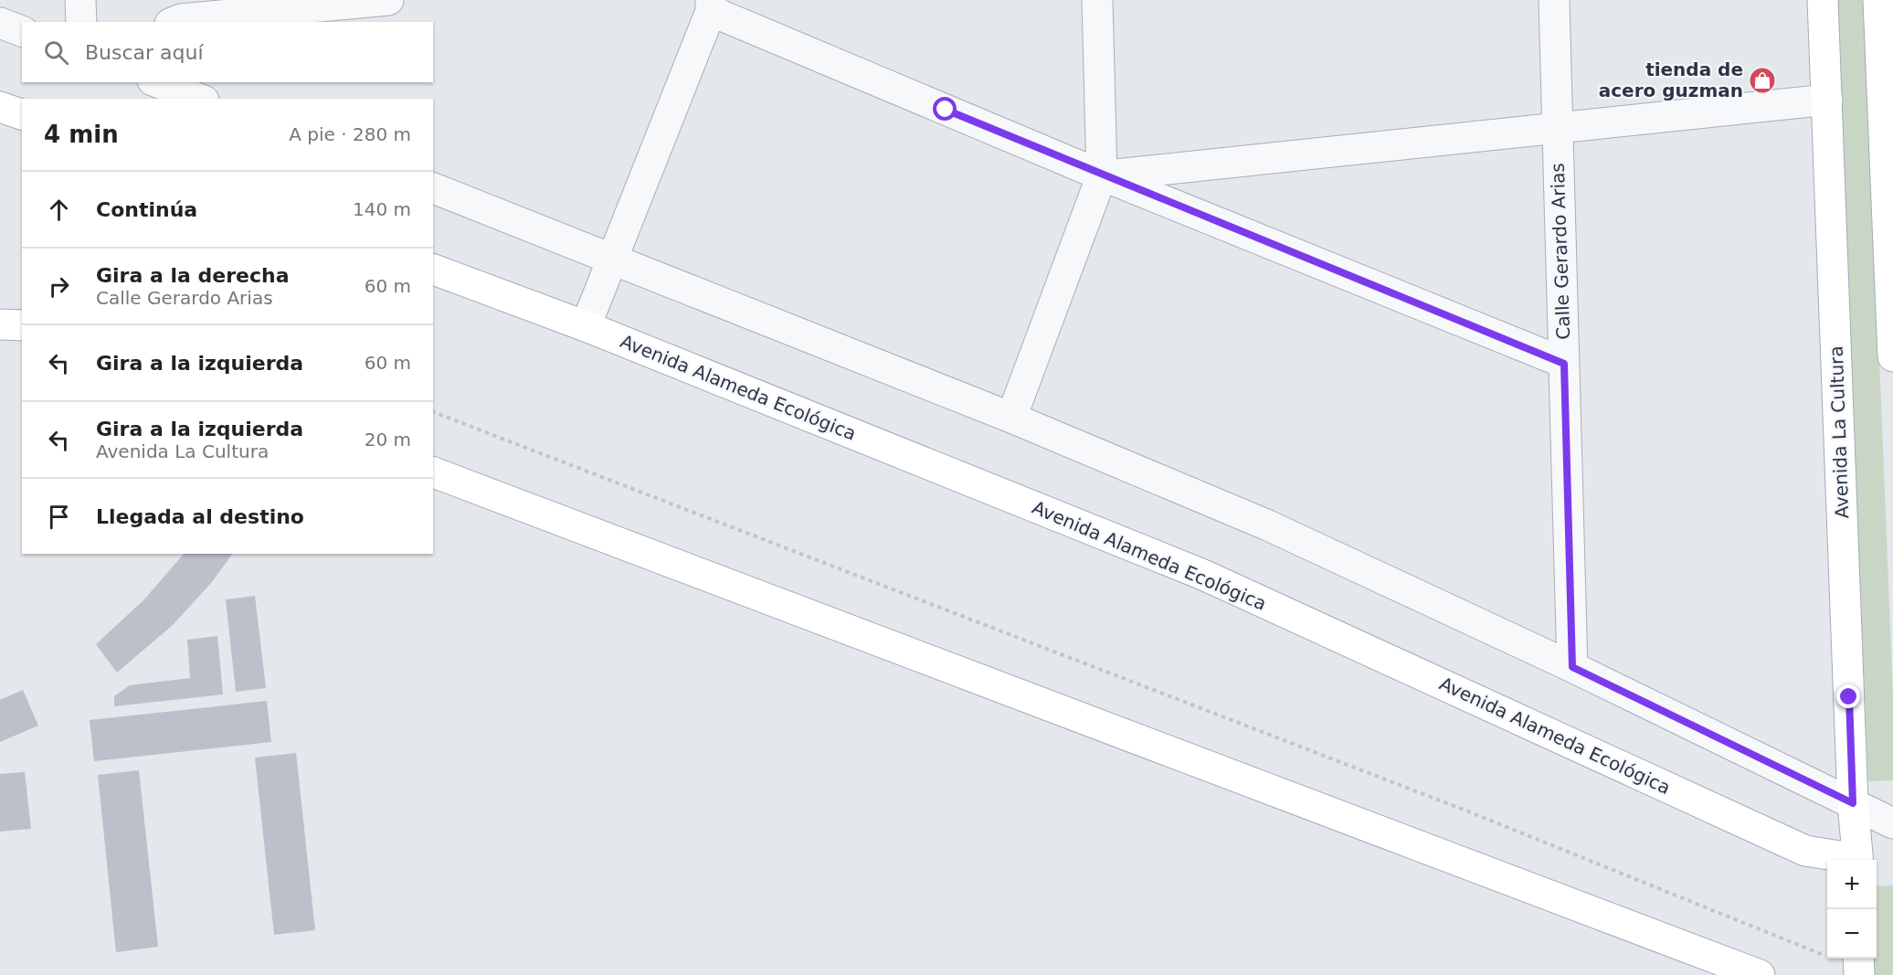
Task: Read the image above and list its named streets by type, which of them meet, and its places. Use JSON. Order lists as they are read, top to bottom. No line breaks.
{"streets":{"main road":["Avenida Alameda Ecológica","Avenida La Cultura"],"street":["Calle Gerardo Arias"]},"places":{"shop":["tienda de acero guzman"]},"page":{"search":"Buscar aquí","heading":["4 min","A pie · 280 m"],"list":[["Continúa","140 m"],["Gira a la derecha","Calle Gerardo Arias","60 m"],["Gira a la izquierda","60 m"],["Gira a la izquierda","Avenida La Cultura","20 m"],"Llegada al destino"],"map_buttons":["+","−"]}}
